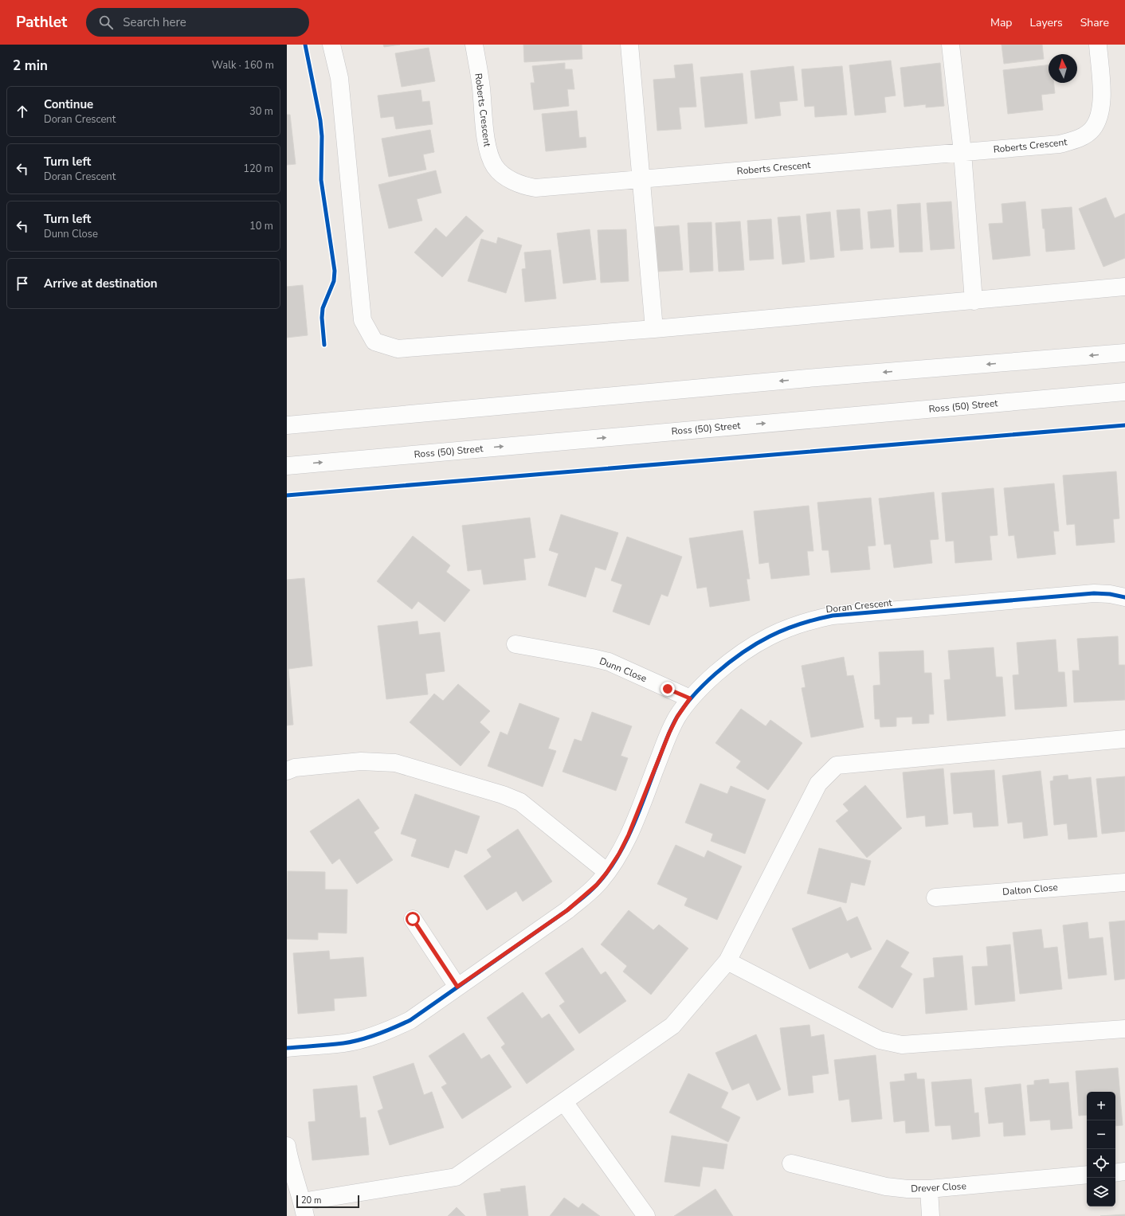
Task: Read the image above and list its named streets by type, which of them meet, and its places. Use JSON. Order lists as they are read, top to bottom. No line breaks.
{"streets":{"street":["Roberts Crescent","Ross (50) Street","Doran Crescent","Dunn Close","Dalton Close","Drever Close"]},"crossings":[["Doran Crescent","Dunn Close"]],"scale_bar":"20 m","north":"top","page":{"header":"Pathlet","search":"Search here","nav":["Map","Layers","Share"],"heading":["2 min","Walk · 160 m"],"list":[["Continue","Doran Crescent","30 m"],["Turn left","Doran Crescent","120 m"],["Turn left","Dunn Close","10 m"],"Arrive at destination"],"map_buttons":["+","−"],"scale":"20 m"}}
